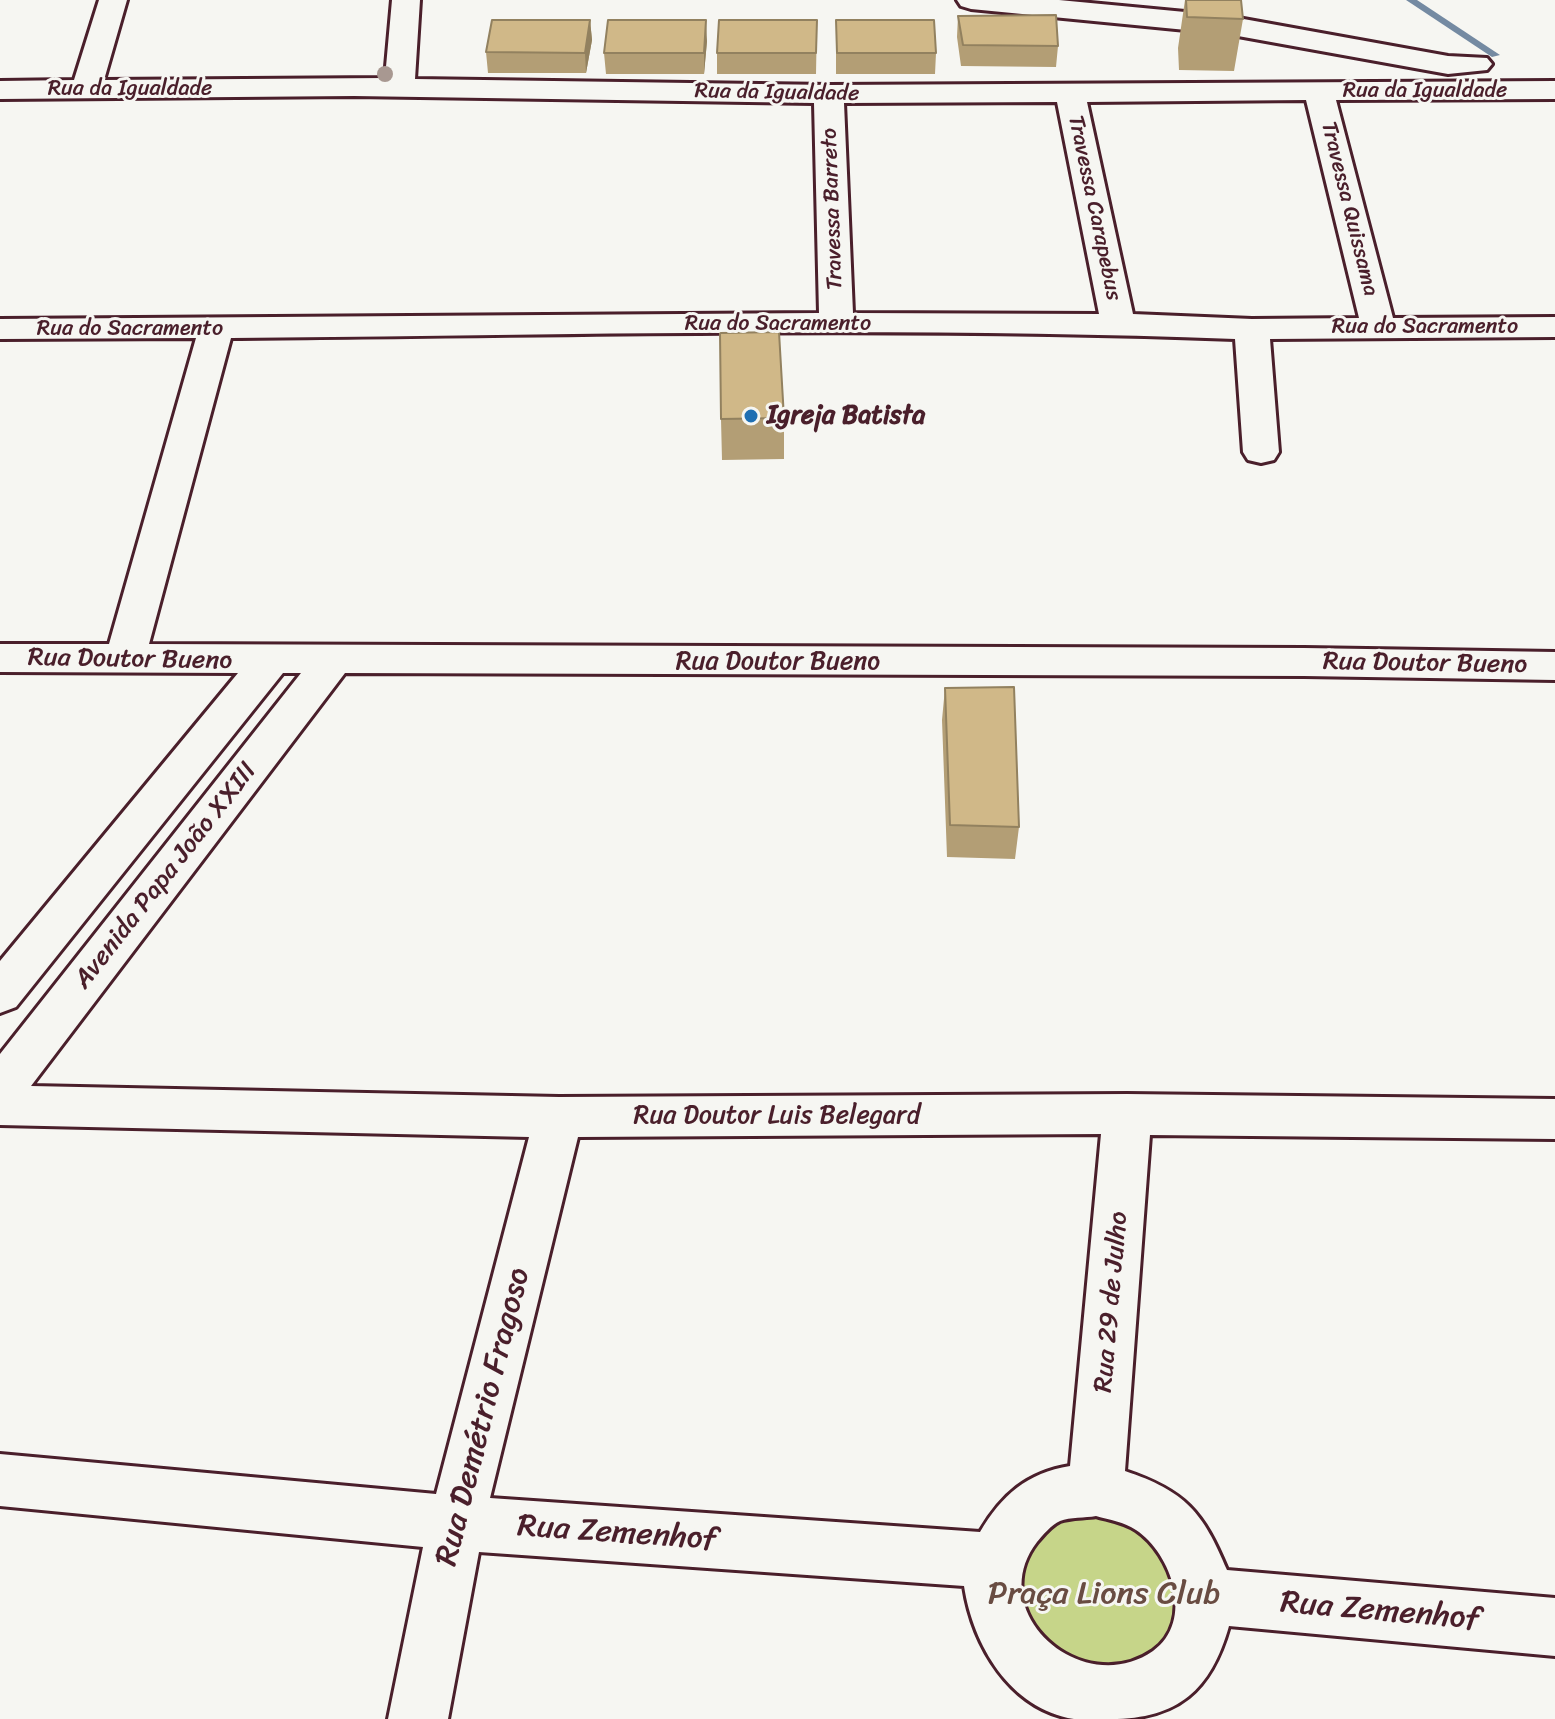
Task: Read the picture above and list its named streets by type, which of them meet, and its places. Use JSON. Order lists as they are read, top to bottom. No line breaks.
{"streets":{"street":["Rua da Igualdade","Travessa Carapebus","Travessa Barreto","Travessa Quissama","Rua do Sacramento","Rua Doutor Bueno","Avenida Papa João XXIII","Rua Doutor Luis Belegard","Rua 29 de Julho","Rua Demétrio Fragoso","Rua Zemenhof"]},"crossings":[["Rua da Igualdade","Travessa Carapebus"],["Rua da Igualdade","Travessa Barreto"],["Rua da Igualdade","Travessa Quissama"],["Travessa Carapebus","Rua do Sacramento"],["Travessa Barreto","Rua do Sacramento"],["Travessa Quissama","Rua do Sacramento"],["Rua Doutor Bueno","Avenida Papa João XXIII"],["Rua Doutor Luis Belegard","Rua 29 de Julho"],["Rua Doutor Luis Belegard","Rua Demétrio Fragoso"],["Rua 29 de Julho","Rua Zemenhof"],["Rua Demétrio Fragoso","Rua Zemenhof"]],"parks":["Praça Lions Club"],"places":["Igreja Batista"]}
